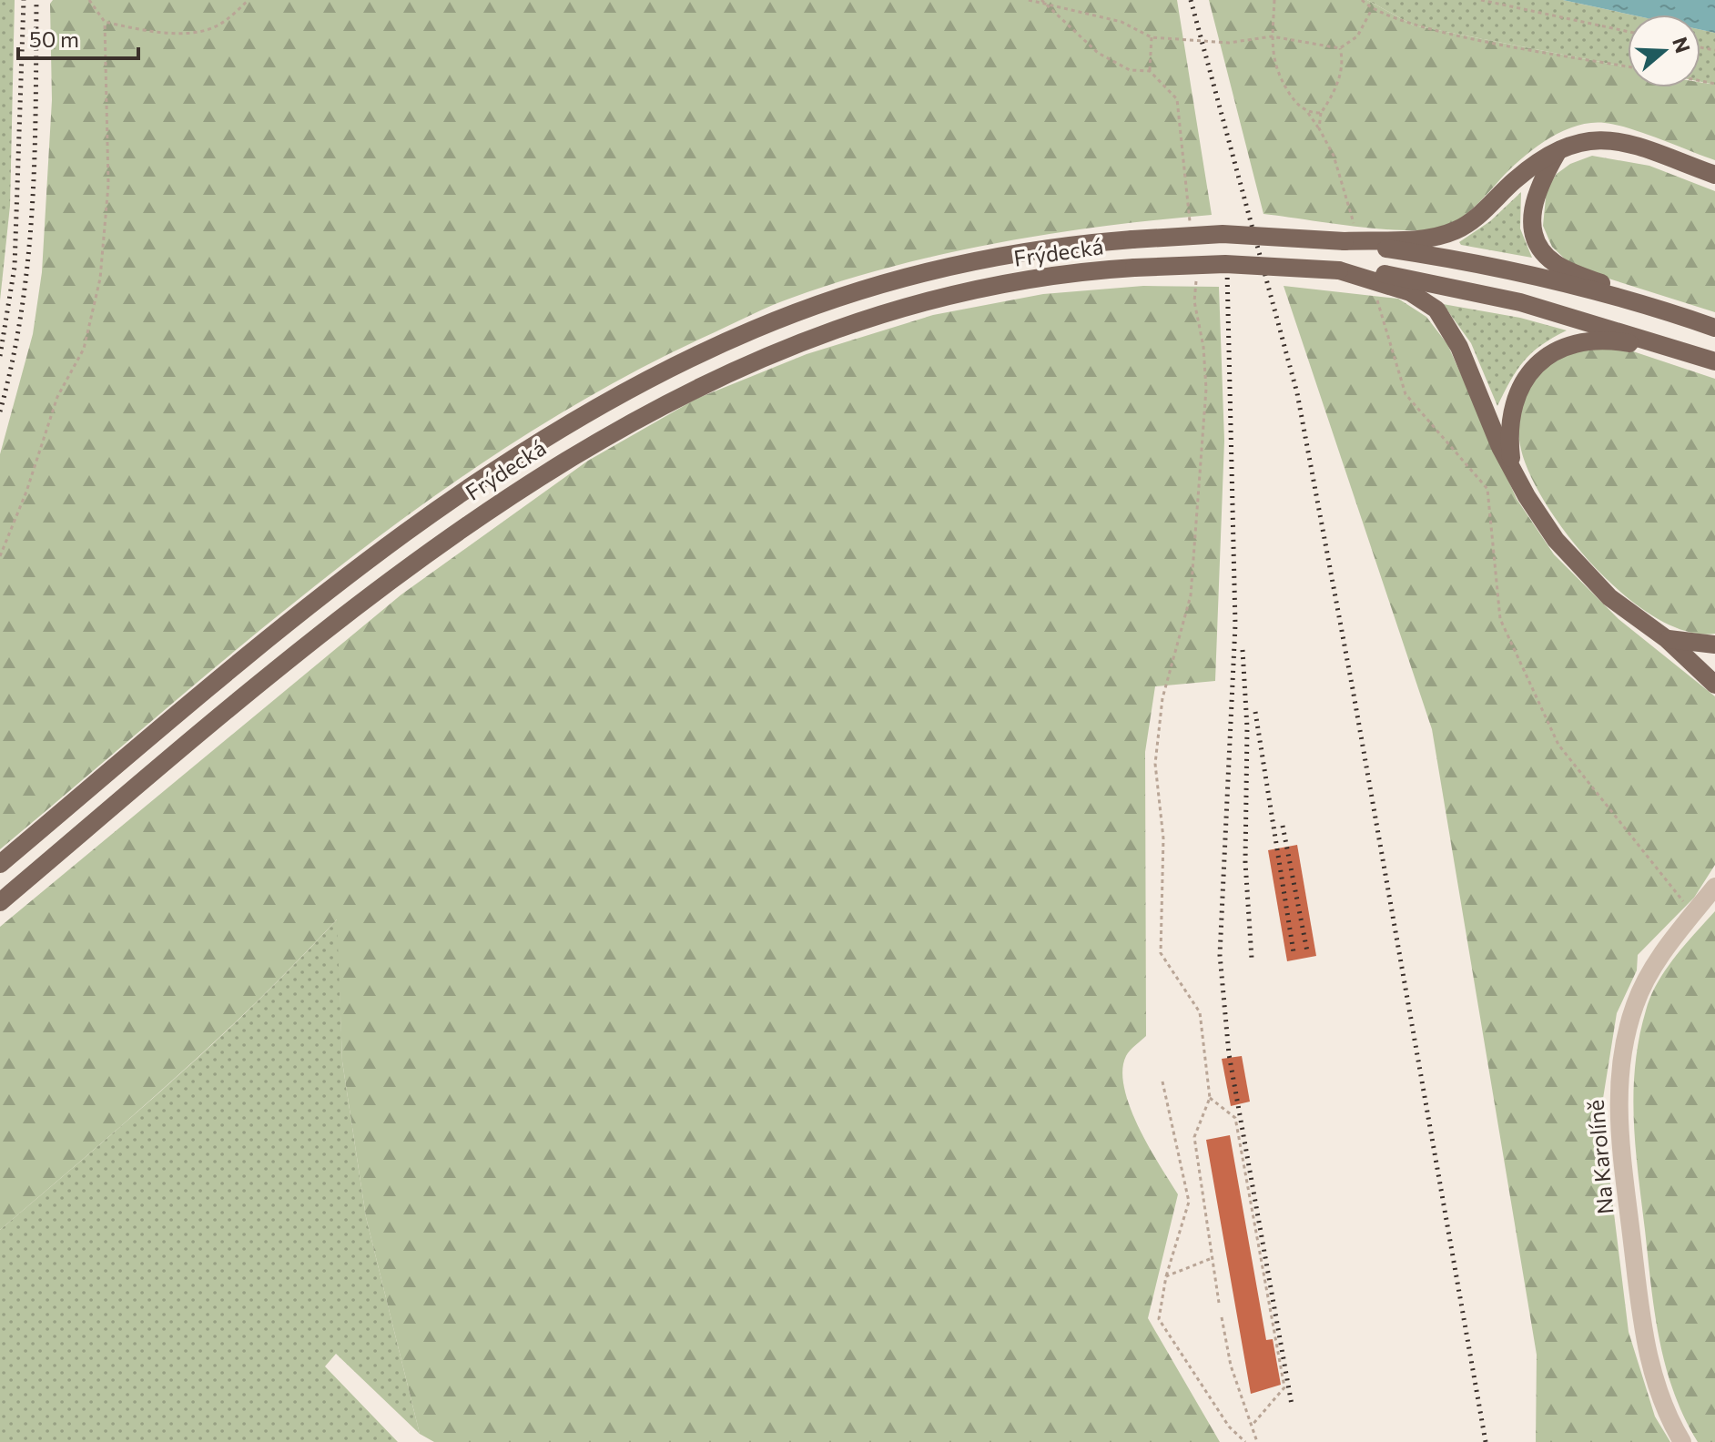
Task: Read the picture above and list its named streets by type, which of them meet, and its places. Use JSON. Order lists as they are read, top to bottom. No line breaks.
{"streets":{"main road":["Frýdecká"],"street":["Na Karolíně"]},"scale_bar":"50 m","north":"right"}
